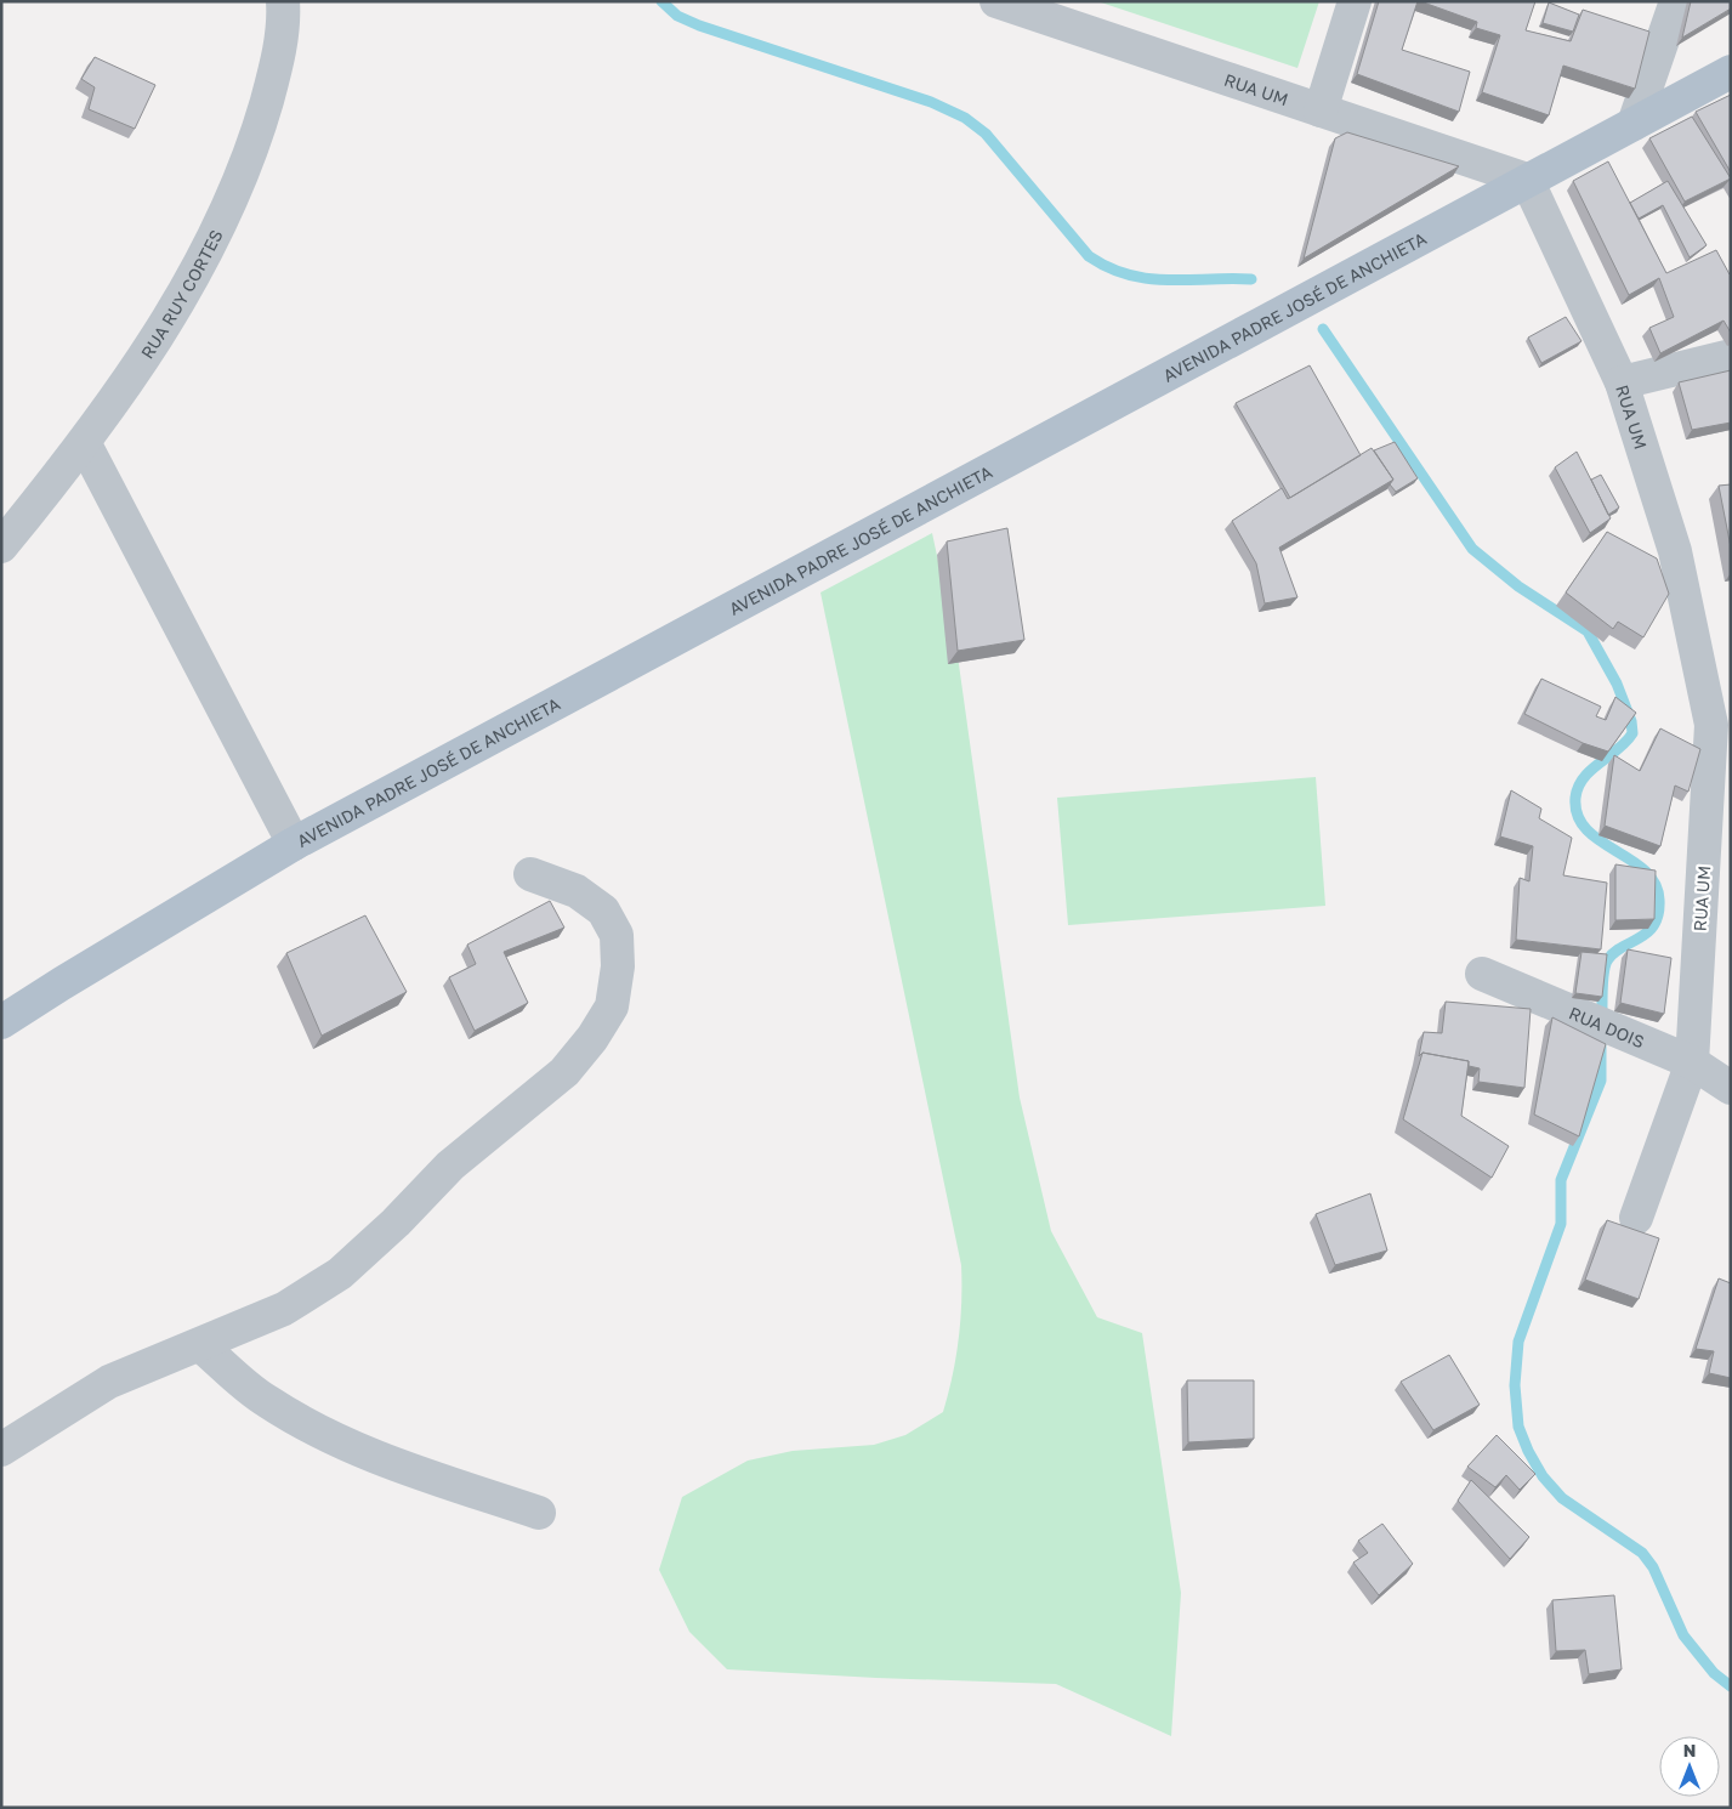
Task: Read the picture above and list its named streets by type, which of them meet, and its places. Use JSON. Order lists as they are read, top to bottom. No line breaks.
{"streets":{"main road":["AVENIDA PADRE JOSÉ DE ANCHIETA"],"street":["RUA UM","RUA RUY CORTES","RUA DOIS"]},"crossings":[["RUA UM","AVENIDA PADRE JOSÉ DE ANCHIETA"],["RUA UM","RUA DOIS"]],"north":"top"}
